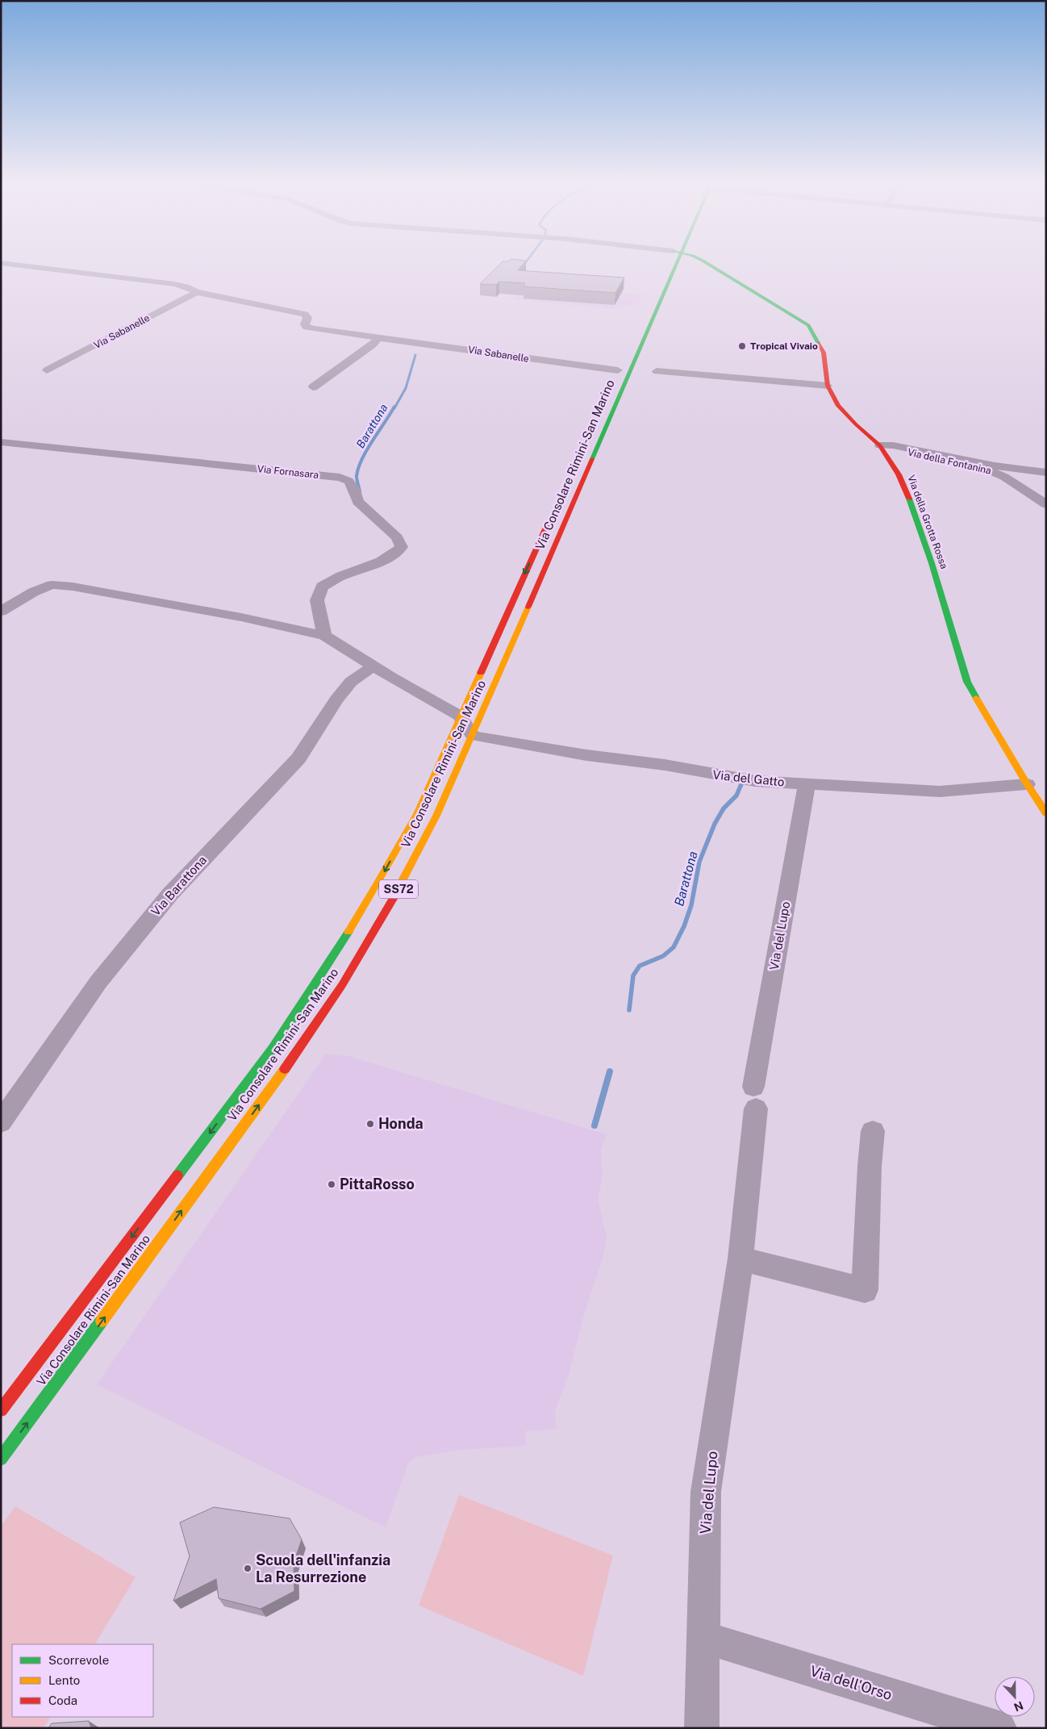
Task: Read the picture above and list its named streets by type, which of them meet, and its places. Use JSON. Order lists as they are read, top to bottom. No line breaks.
{"streets":{"main road":["Via Consolare Rimini-San Marino","Via della Grotta Rossa","SS72"],"street":["Via Sabanelle","Via della Fontanina","Via Fornasara","Via del Gatto","Via Barattona","Via del Lupo","Via dell'Orso"]},"crossings":[["Via della Fontanina","Via della Grotta Rossa"],["Via Consolare Rimini-San Marino","Via della Grotta Rossa"],["Via Consolare Rimini-San Marino","Via del Gatto"],["Via della Grotta Rossa","Via del Gatto"],["Via del Gatto","Via del Lupo"],["Via del Lupo","Via dell'Orso"]],"water":["Barattona"],"places":["Tropical Vivaio","Honda","PittaRosso","Scuola dell'infanzia La Resurrezione"],"legend":["Scorrevole","Lento","Coda"],"north":"bottom"}
